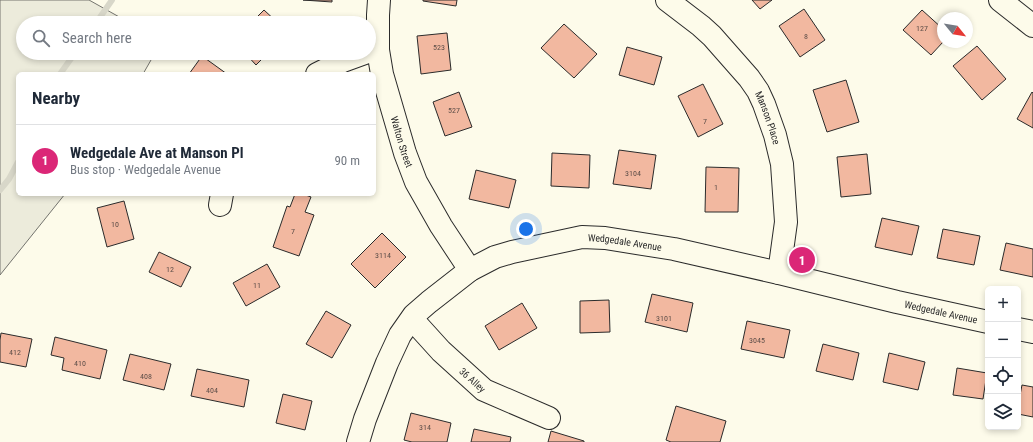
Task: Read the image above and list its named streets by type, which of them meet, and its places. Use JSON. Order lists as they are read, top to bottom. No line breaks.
{"streets":{"street":["Manson Place","Walton Street","Wedgedale Avenue","36 Alley"]},"crossings":[["Manson Place","Wedgedale Avenue"],["Walton Street","Wedgedale Avenue"],["Wedgedale Avenue","36 Alley"]],"house_numbers":["127","8","523","527","7","3104","1","10","7","3114","12","11","3101","3045","412","410","408","404","314"],"north":"bottom right","page":{"search":"Search here","heading":"Nearby","list":[{"mark":"1","name":"Wedgedale Ave at Manson Pl","note":"Bus stop · Wedgedale Avenue","value":"90 m"}],"pins":"1","map_buttons":["+","−"]}}
